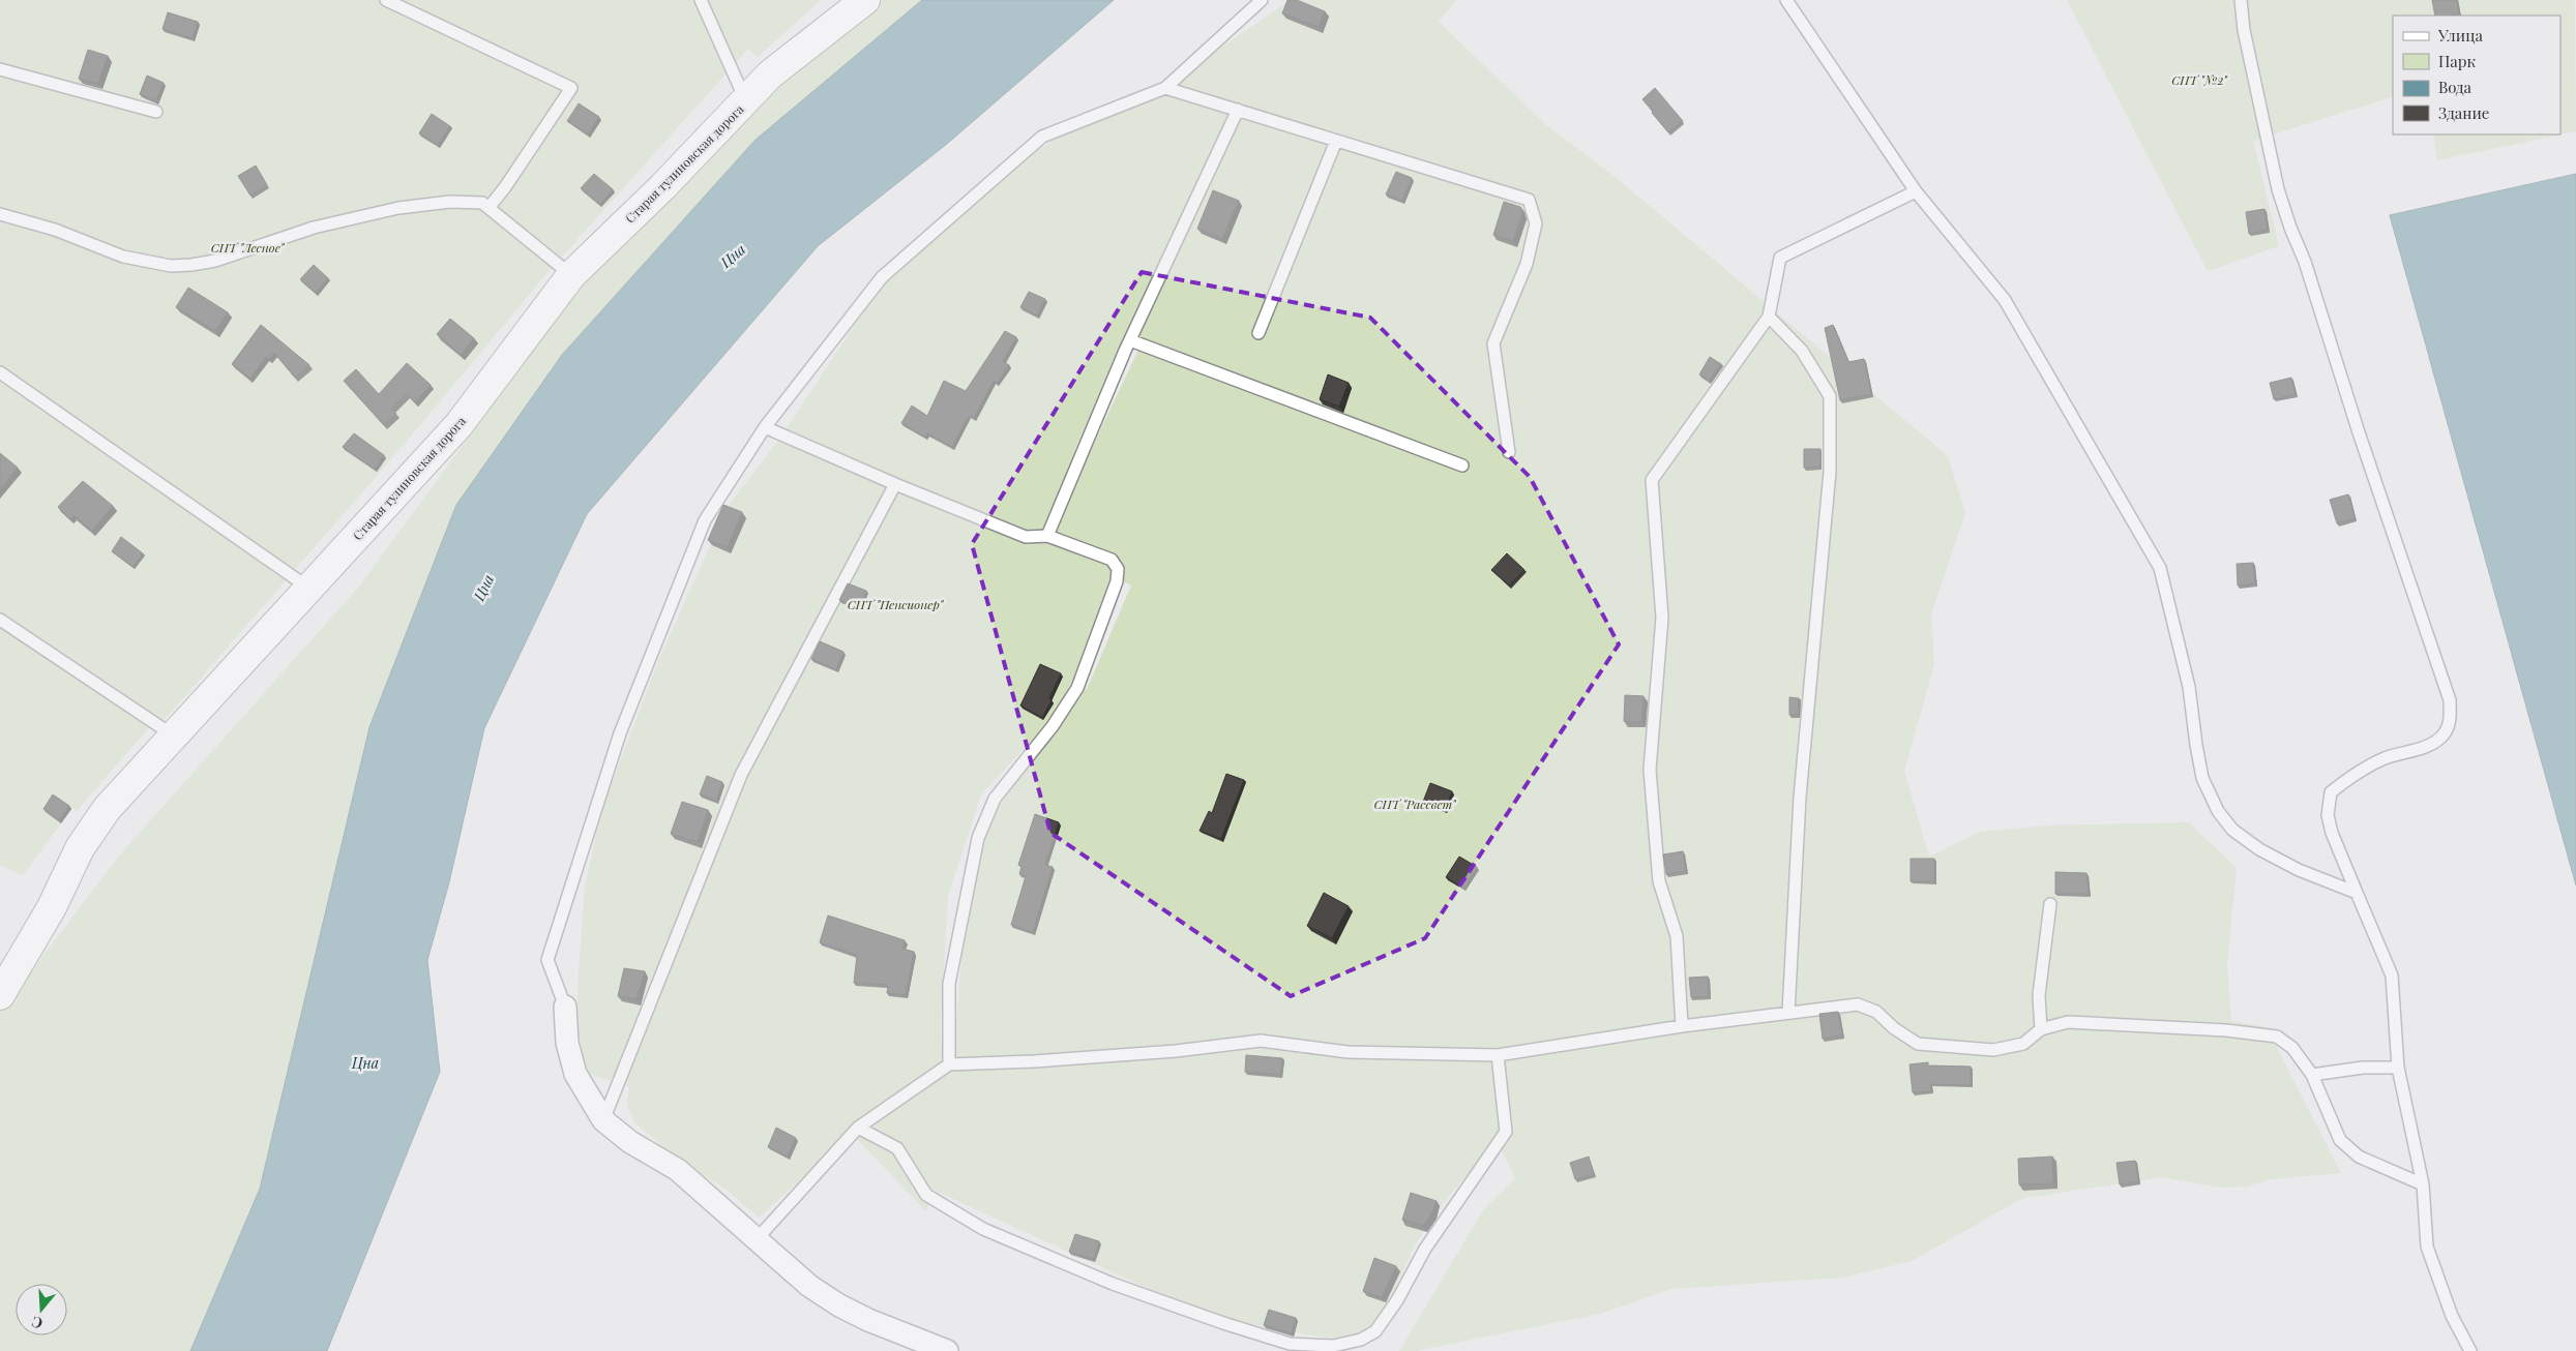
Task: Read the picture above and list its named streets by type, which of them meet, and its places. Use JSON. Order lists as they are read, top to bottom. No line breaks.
{"streets":{"street":["Старая тулиновская дорога"]},"water":["Цна"],"parks":["СНТ \"№2\"","СНТ \"Лесное\"","СНТ \"Пенсионер\"","СНТ \"Рассвет\""],"legend":["Улица","Парк","Вода","Здание"],"north":"bottom"}
